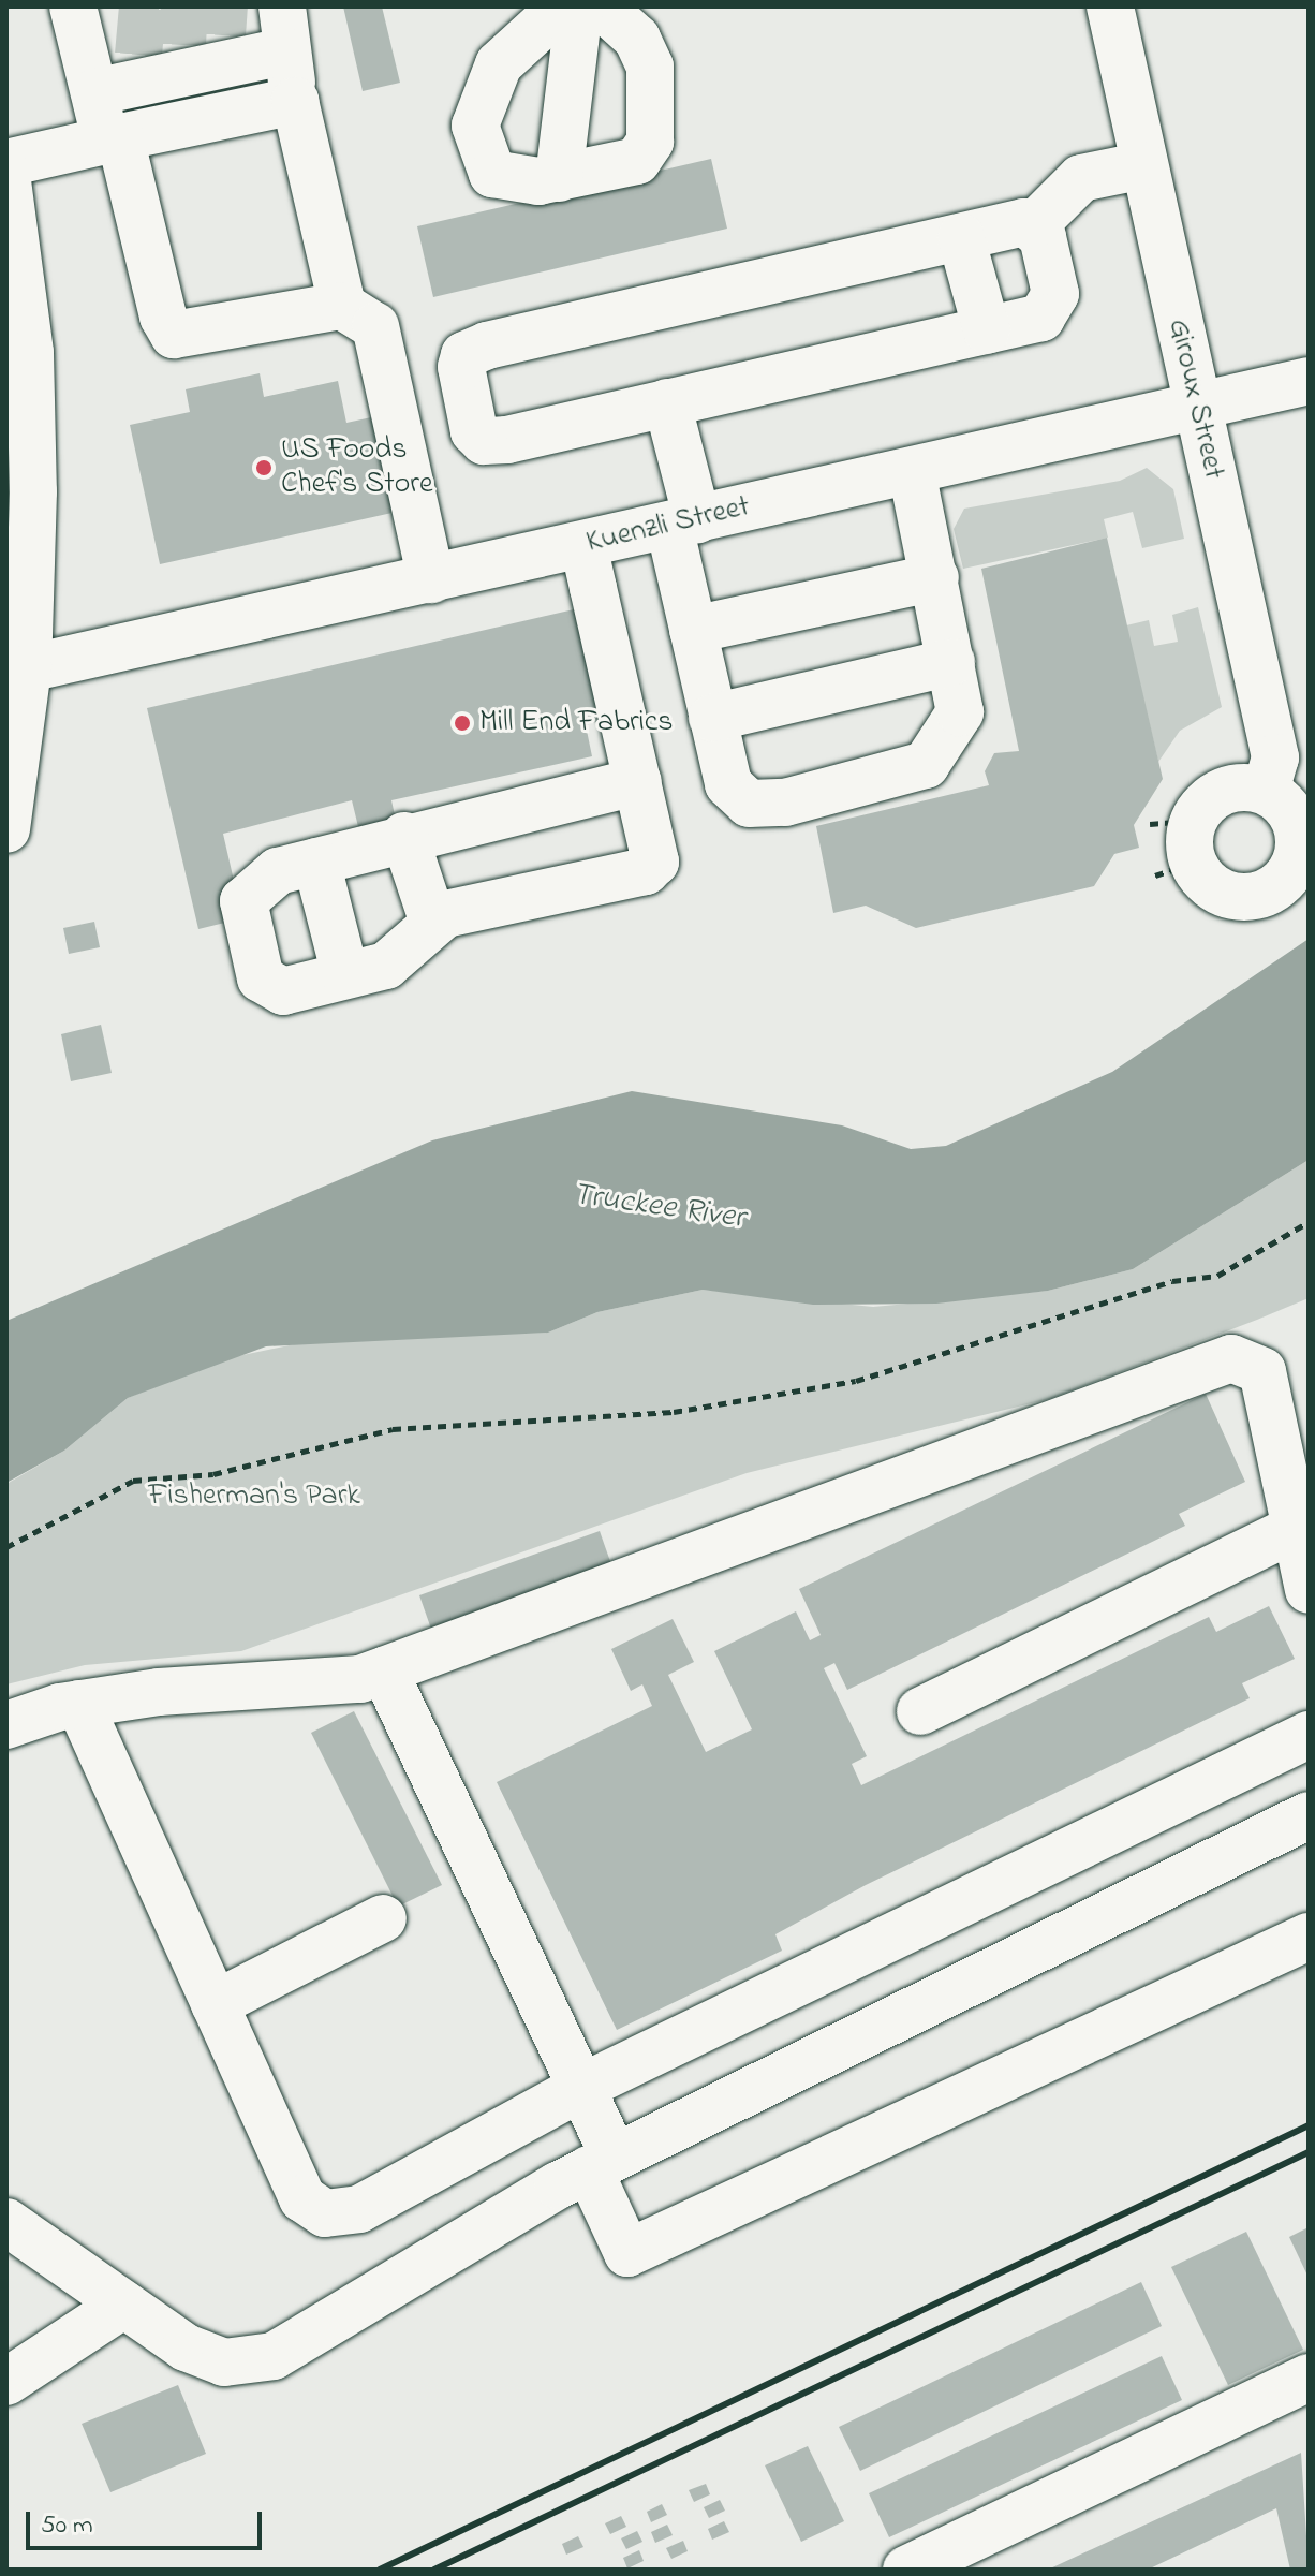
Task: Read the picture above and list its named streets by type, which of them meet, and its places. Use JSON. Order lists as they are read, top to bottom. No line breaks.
{"streets":{"street":["Giroux Street","Kuenzli Street"]},"crossings":[["Giroux Street","Kuenzli Street"]],"water":["Truckee River"],"parks":["Fisherman's Park"],"places":["US Foods Chef's Store","Mill End Fabrics"],"scale_bar":"50 m"}
